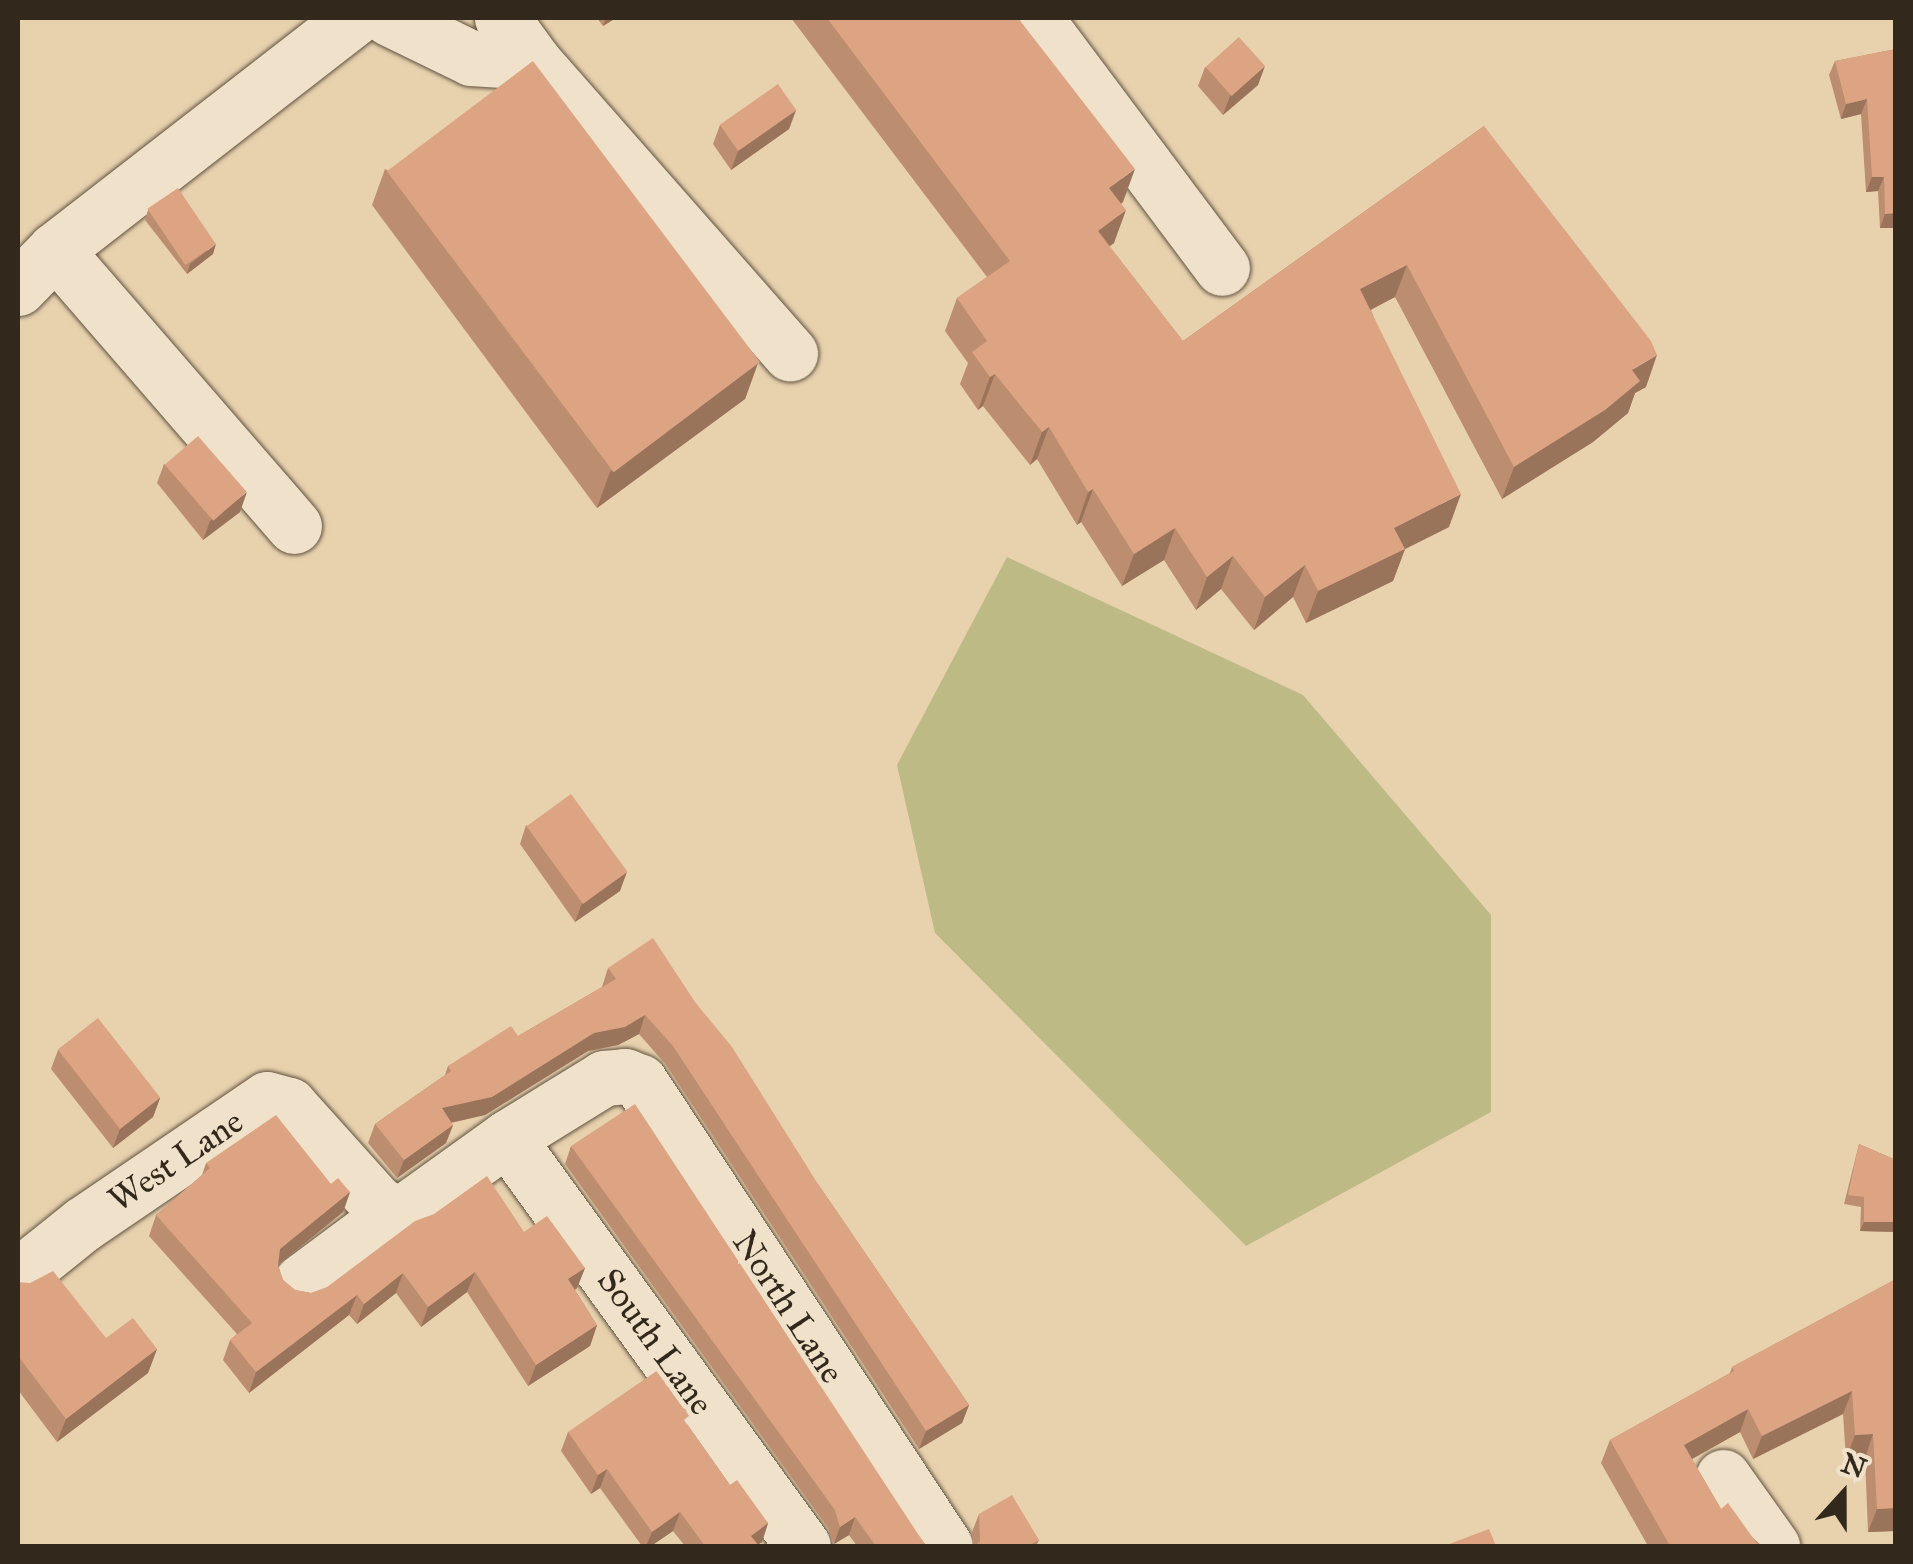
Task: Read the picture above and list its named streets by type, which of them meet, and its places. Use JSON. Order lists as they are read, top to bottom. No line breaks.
{"streets":{"street":["West Lane","North Lane","South Lane"]},"crossings":[["North Lane","South Lane"]],"north":"top"}
